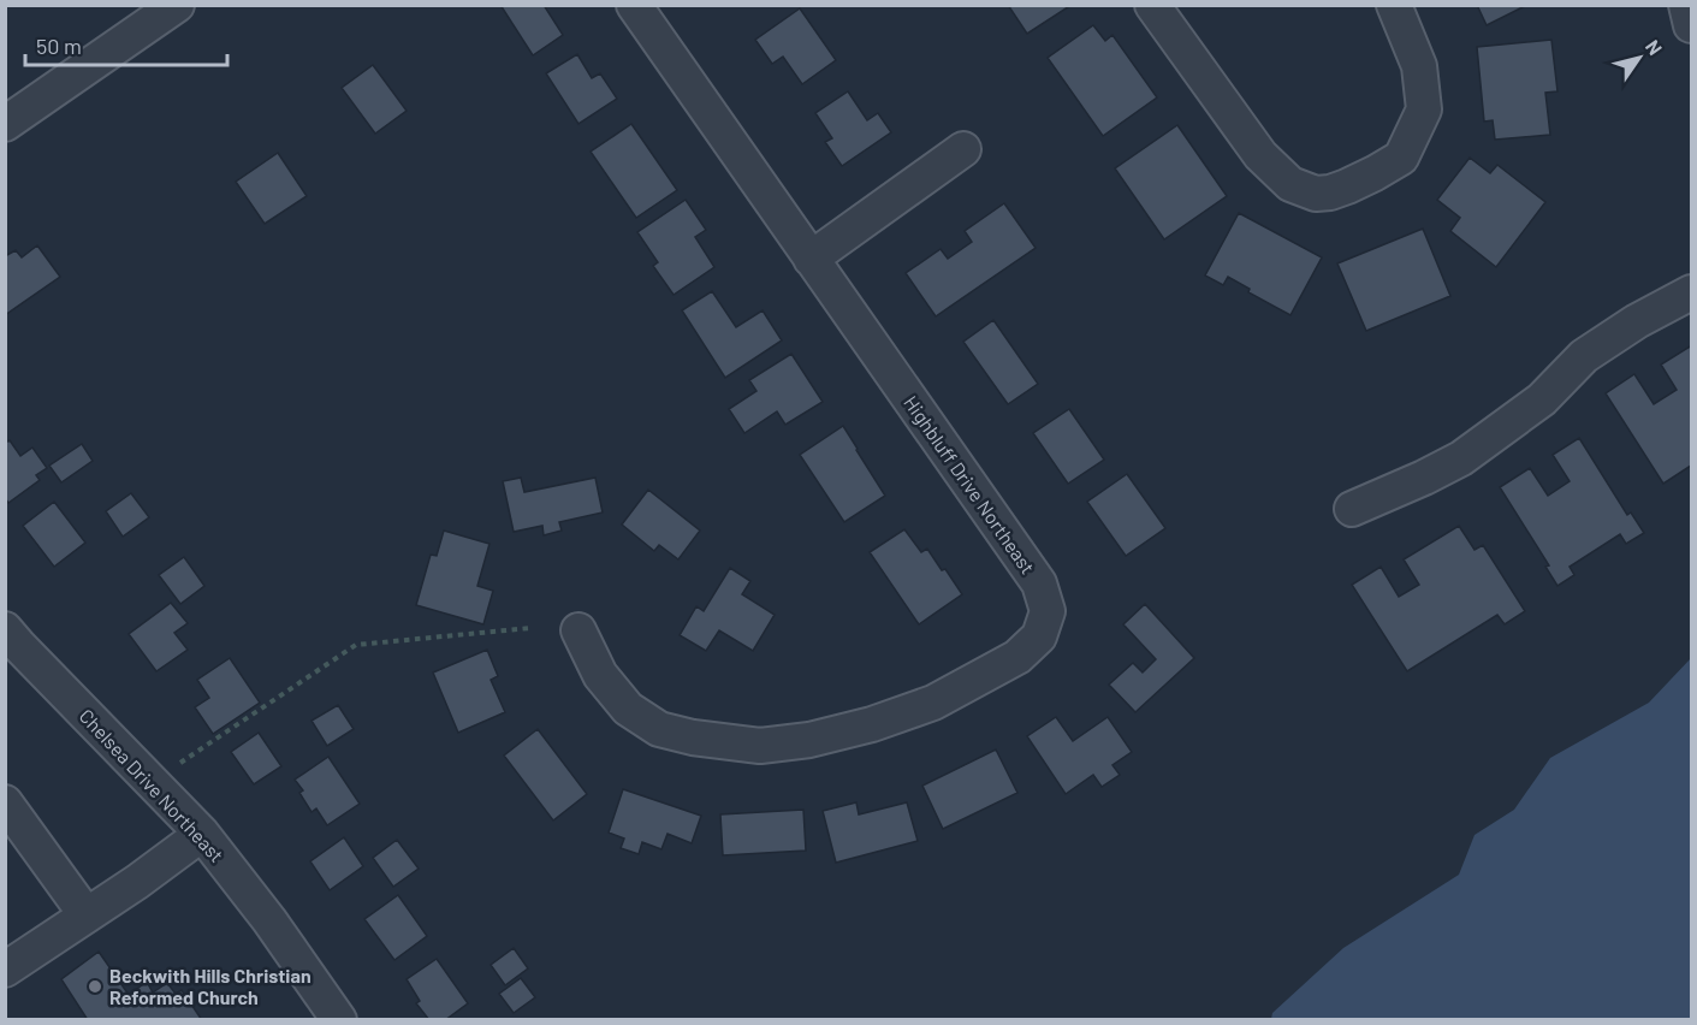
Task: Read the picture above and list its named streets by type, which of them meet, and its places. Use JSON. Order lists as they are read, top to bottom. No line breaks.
{"streets":{"street":["Highbluff Drive Northeast","Chelsea Drive Northeast"]},"places":["Beckwith Hills Christian Reformed Church"],"scale_bar":"50 m","north":"top right"}
